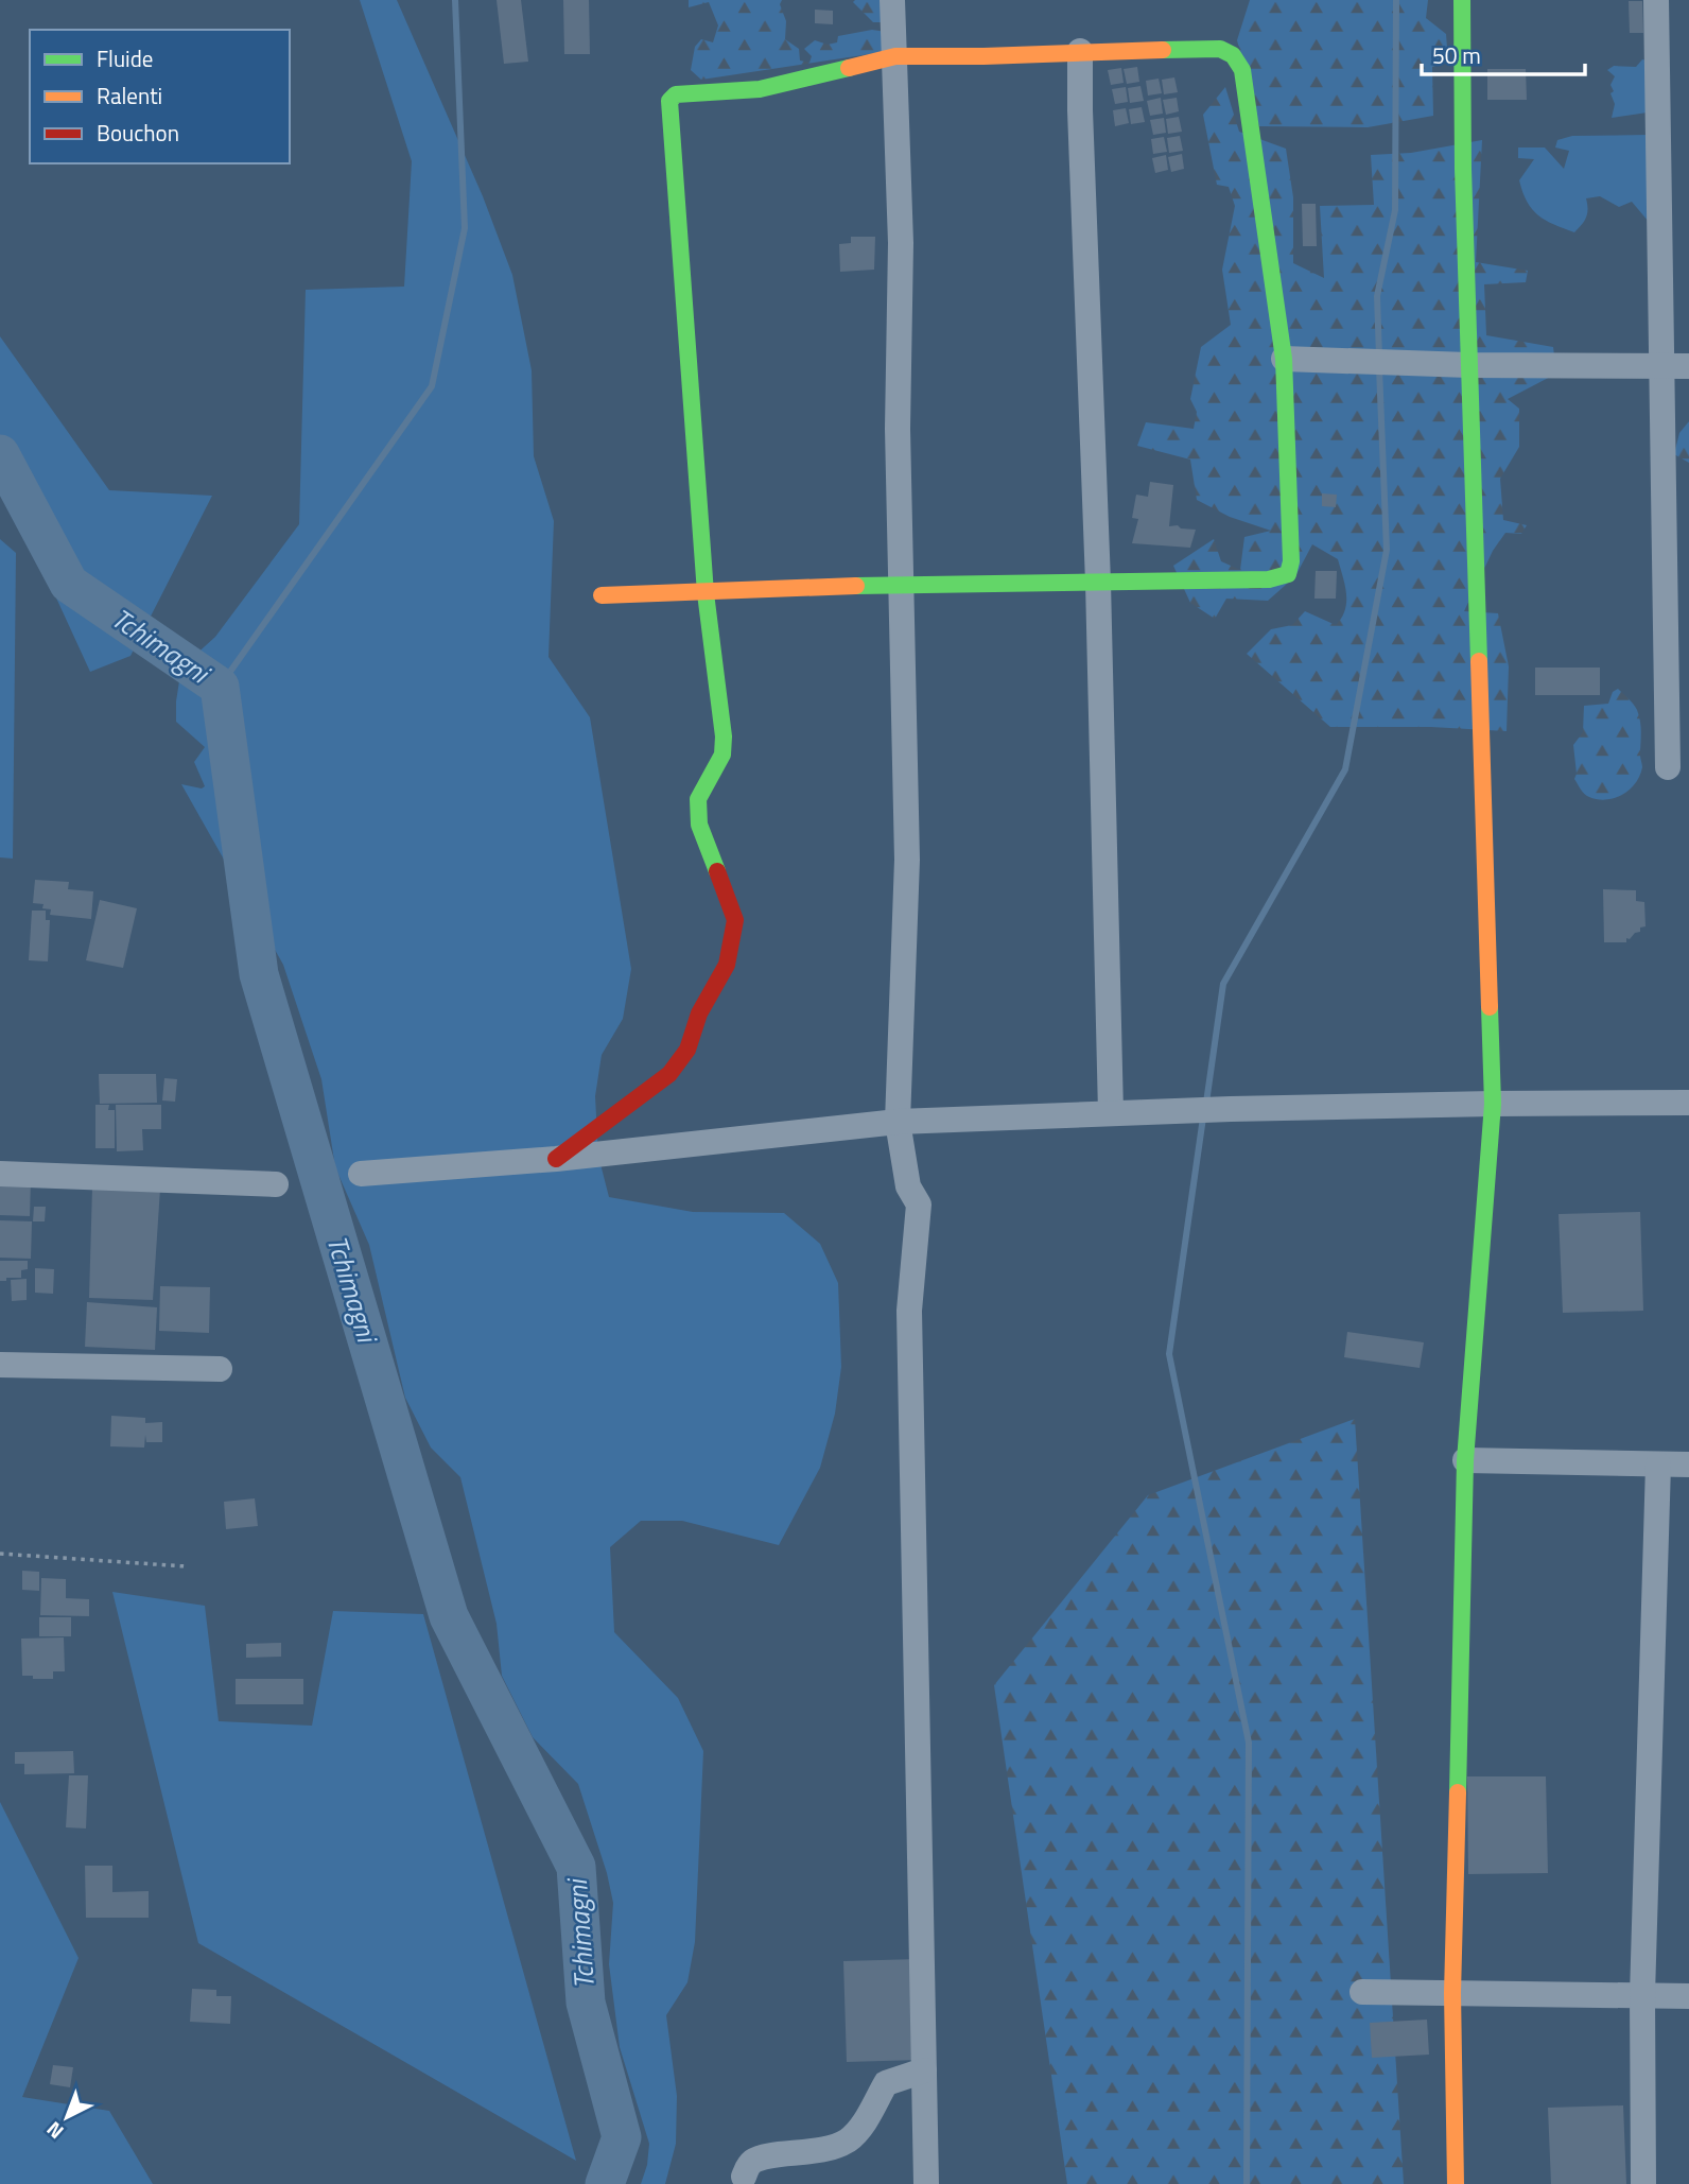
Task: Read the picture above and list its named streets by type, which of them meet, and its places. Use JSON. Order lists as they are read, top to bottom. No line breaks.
{"water":["Tchimagni"],"legend":["Fluide","Ralenti","Bouchon"],"scale_bar":"50 m","north":"bottom left"}
